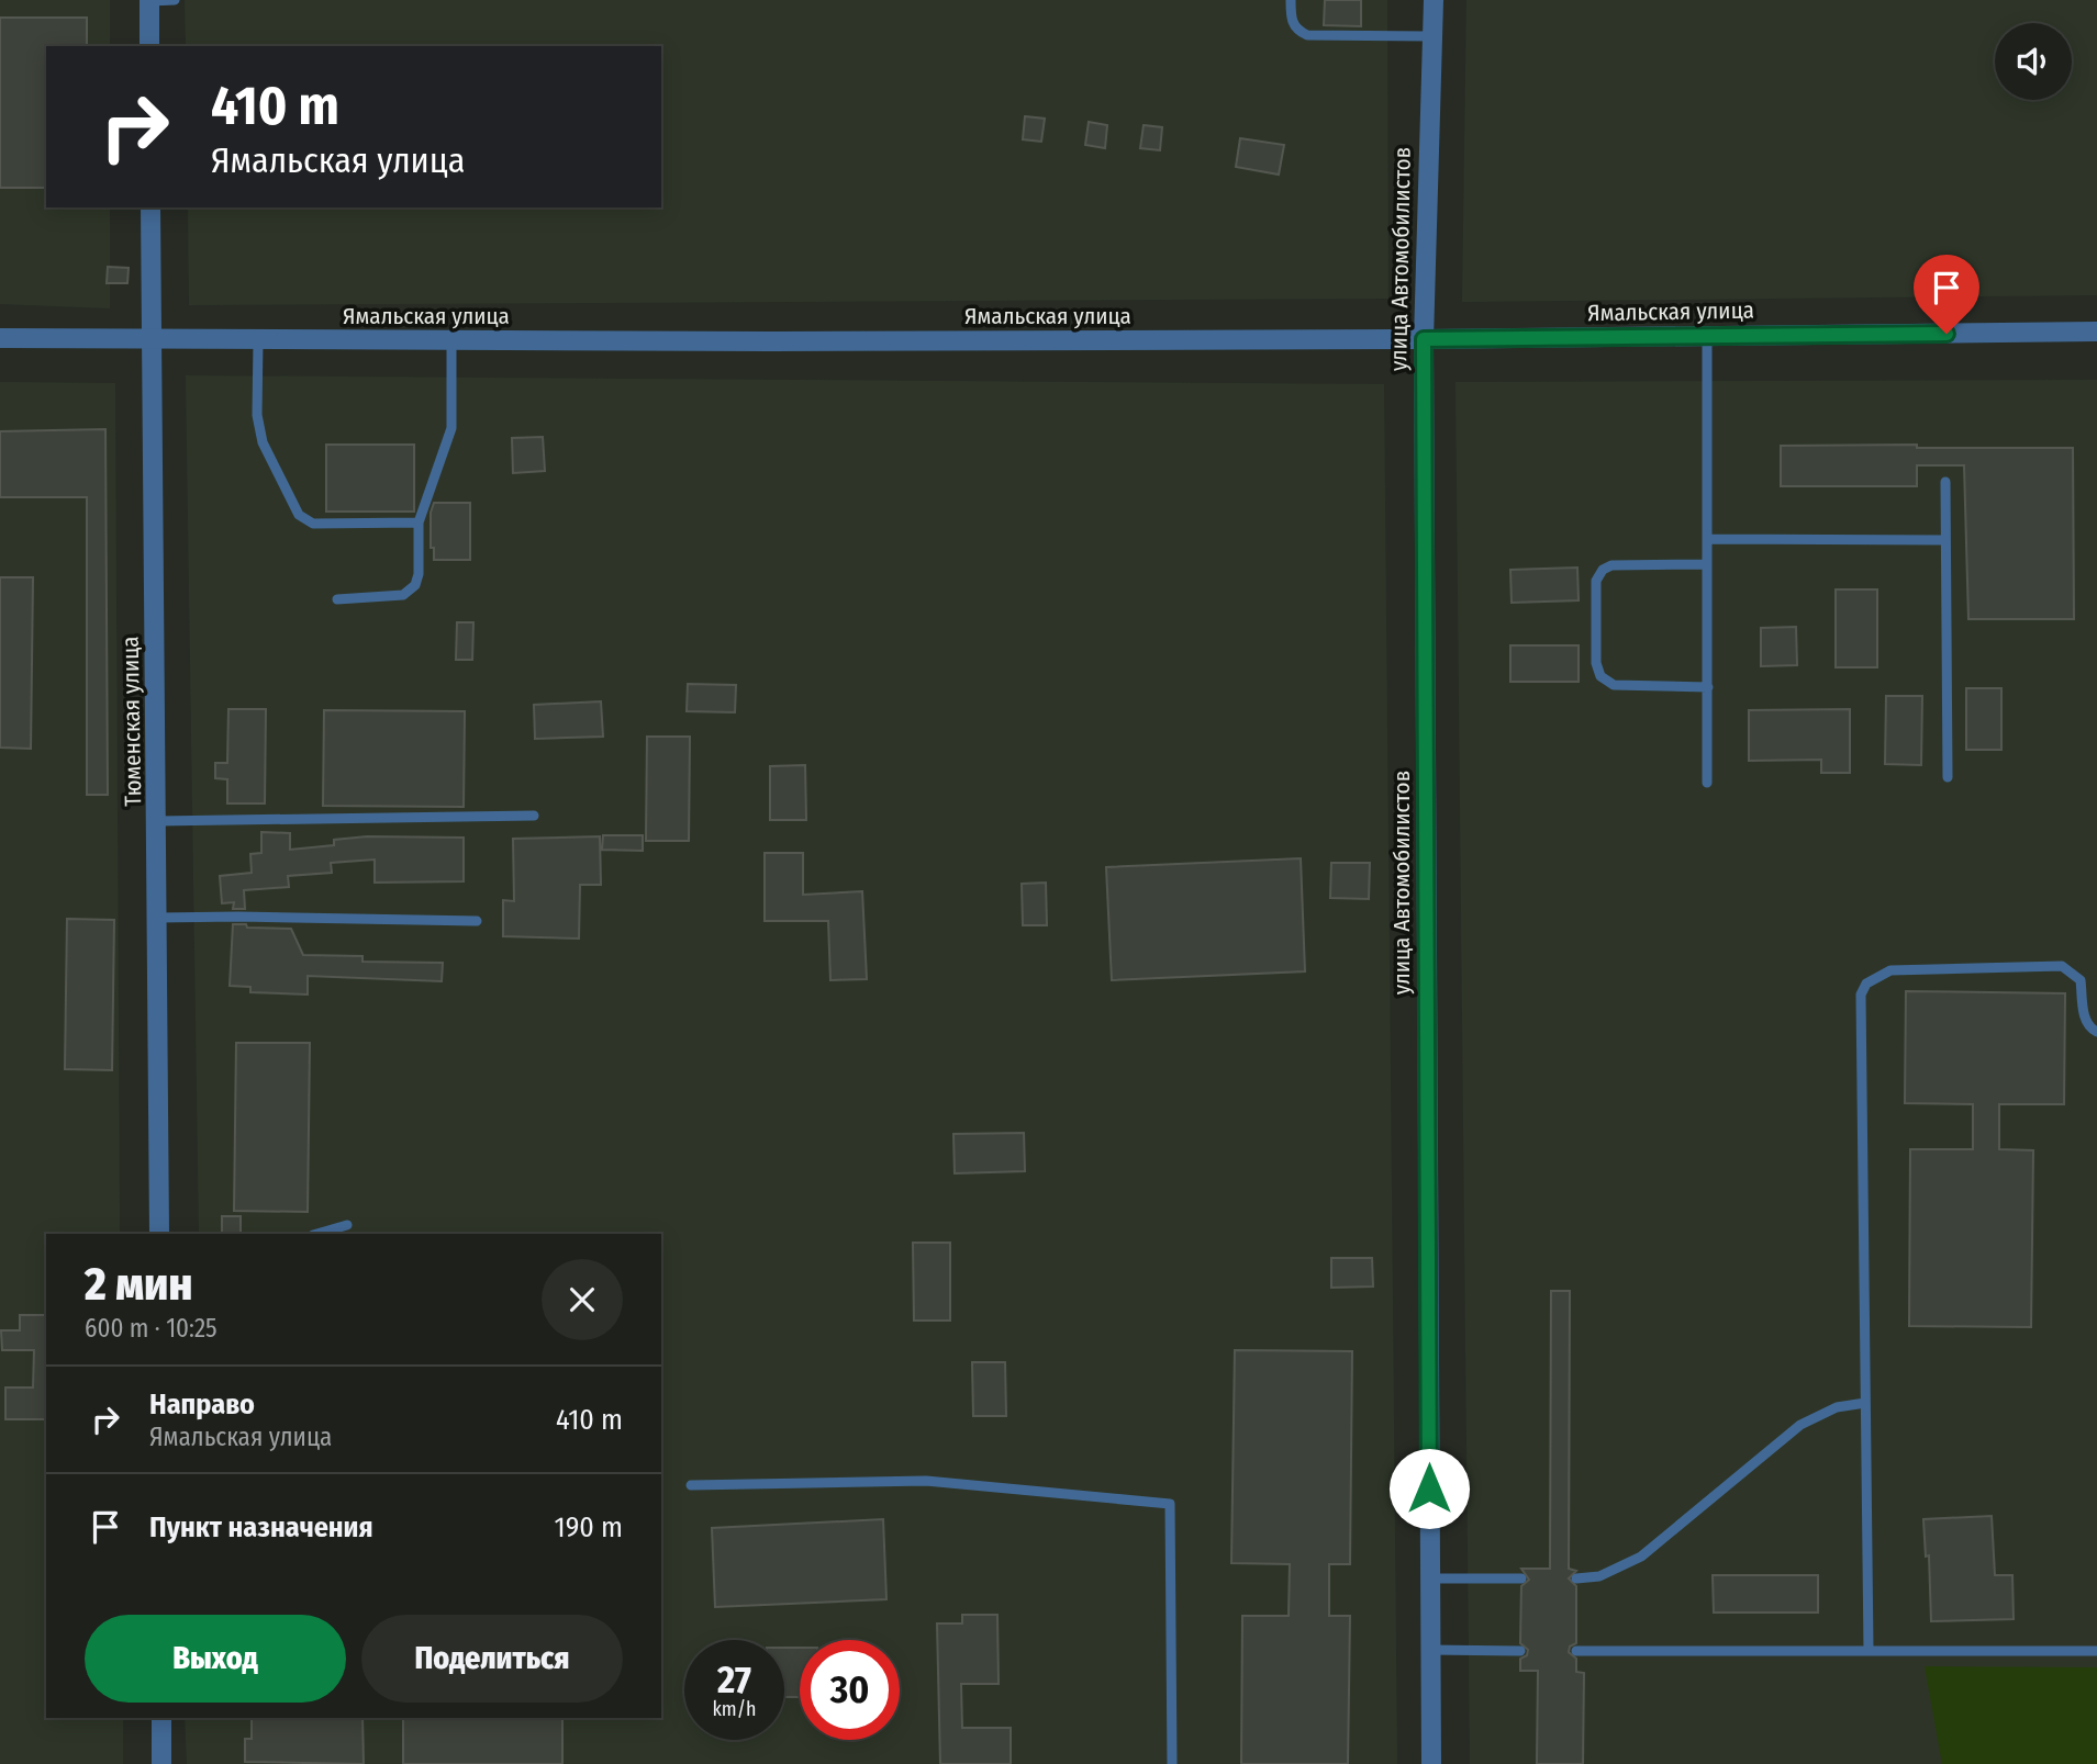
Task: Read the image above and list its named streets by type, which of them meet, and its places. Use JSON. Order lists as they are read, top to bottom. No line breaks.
{"streets":{"street":["улица Автомобилистов","Ямальская улица","Тюменская улица"]},"crossings":[["улица Автомобилистов","Ямальская улица"],["Ямальская улица","Тюменская улица"]],"page":{"turn":["410 m","Ямальская улица"],"heading":["2 мин","600 m · 10:25"],"list":[{"name":"Направо","note":"Ямальская улица","value":"410 m"},{"name":"Пункт назначения","value":"190 m"}],"buttons":["Выход","Поделиться"],"speed":"27 km/h","limit":"30"}}
